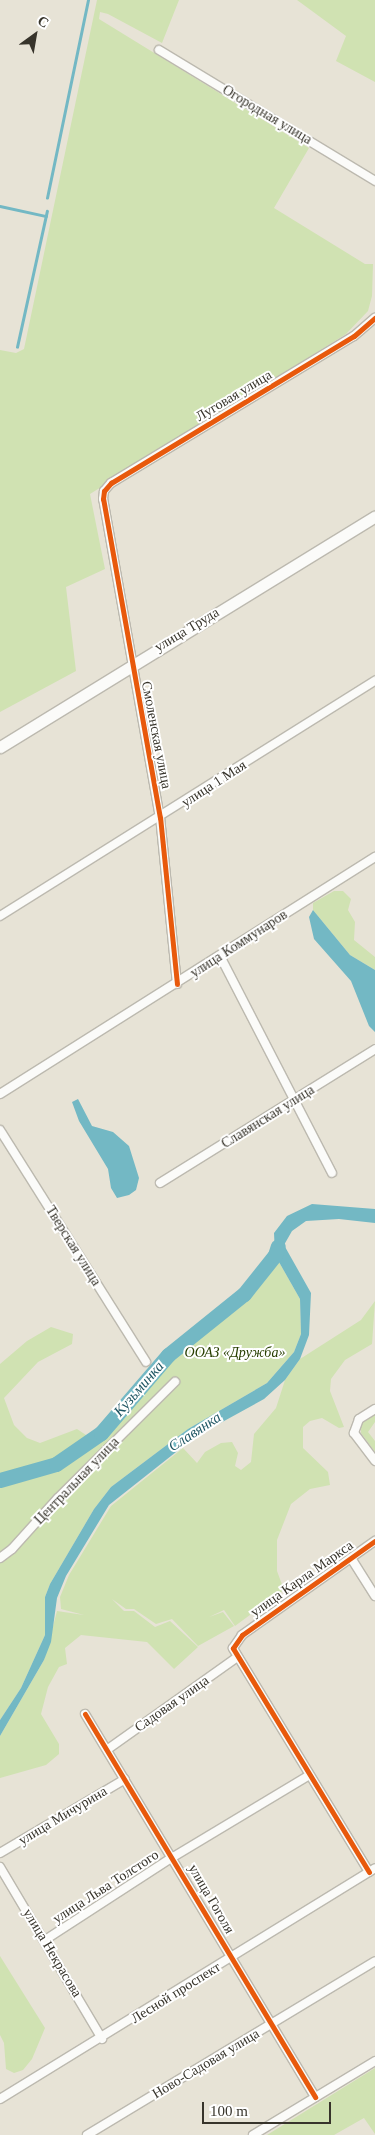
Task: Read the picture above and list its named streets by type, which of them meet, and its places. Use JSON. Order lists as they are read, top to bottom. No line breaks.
{"streets":{"street":["Огородная улица","Луговая улица","улица Труда","Смоленская улица","улица 1 Мая","улица Коммунаров","Славянская улица","Тверская улица","Центральная улица","улица Карла Маркса","Садовая улица","улица Мичурина","улица Льва Толстого","улица Гоголя","улица Некрасова","Лесной проспект","Ново-Садовая улица"]},"crossings":[["Луговая улица","Смоленская улица"],["улица Труда","Смоленская улица"],["Смоленская улица","улица 1 Мая"],["Смоленская улица","улица Коммунаров"],["улица Карла Маркса","Садовая улица"],["Садовая улица","улица Гоголя"],["улица Мичурина","улица Гоголя"],["улица Льва Толстого","улица Гоголя"],["улица Льва Толстого","улица Некрасова"],["улица Гоголя","Лесной проспект"],["улица Гоголя","Ново-Садовая улица"],["улица Некрасова","Лесной проспект"]],"water":["Кузьминка","Славянка"],"parks":["ООАЗ «Дружба»"],"scale_bar":"100 m","north":"top right"}
